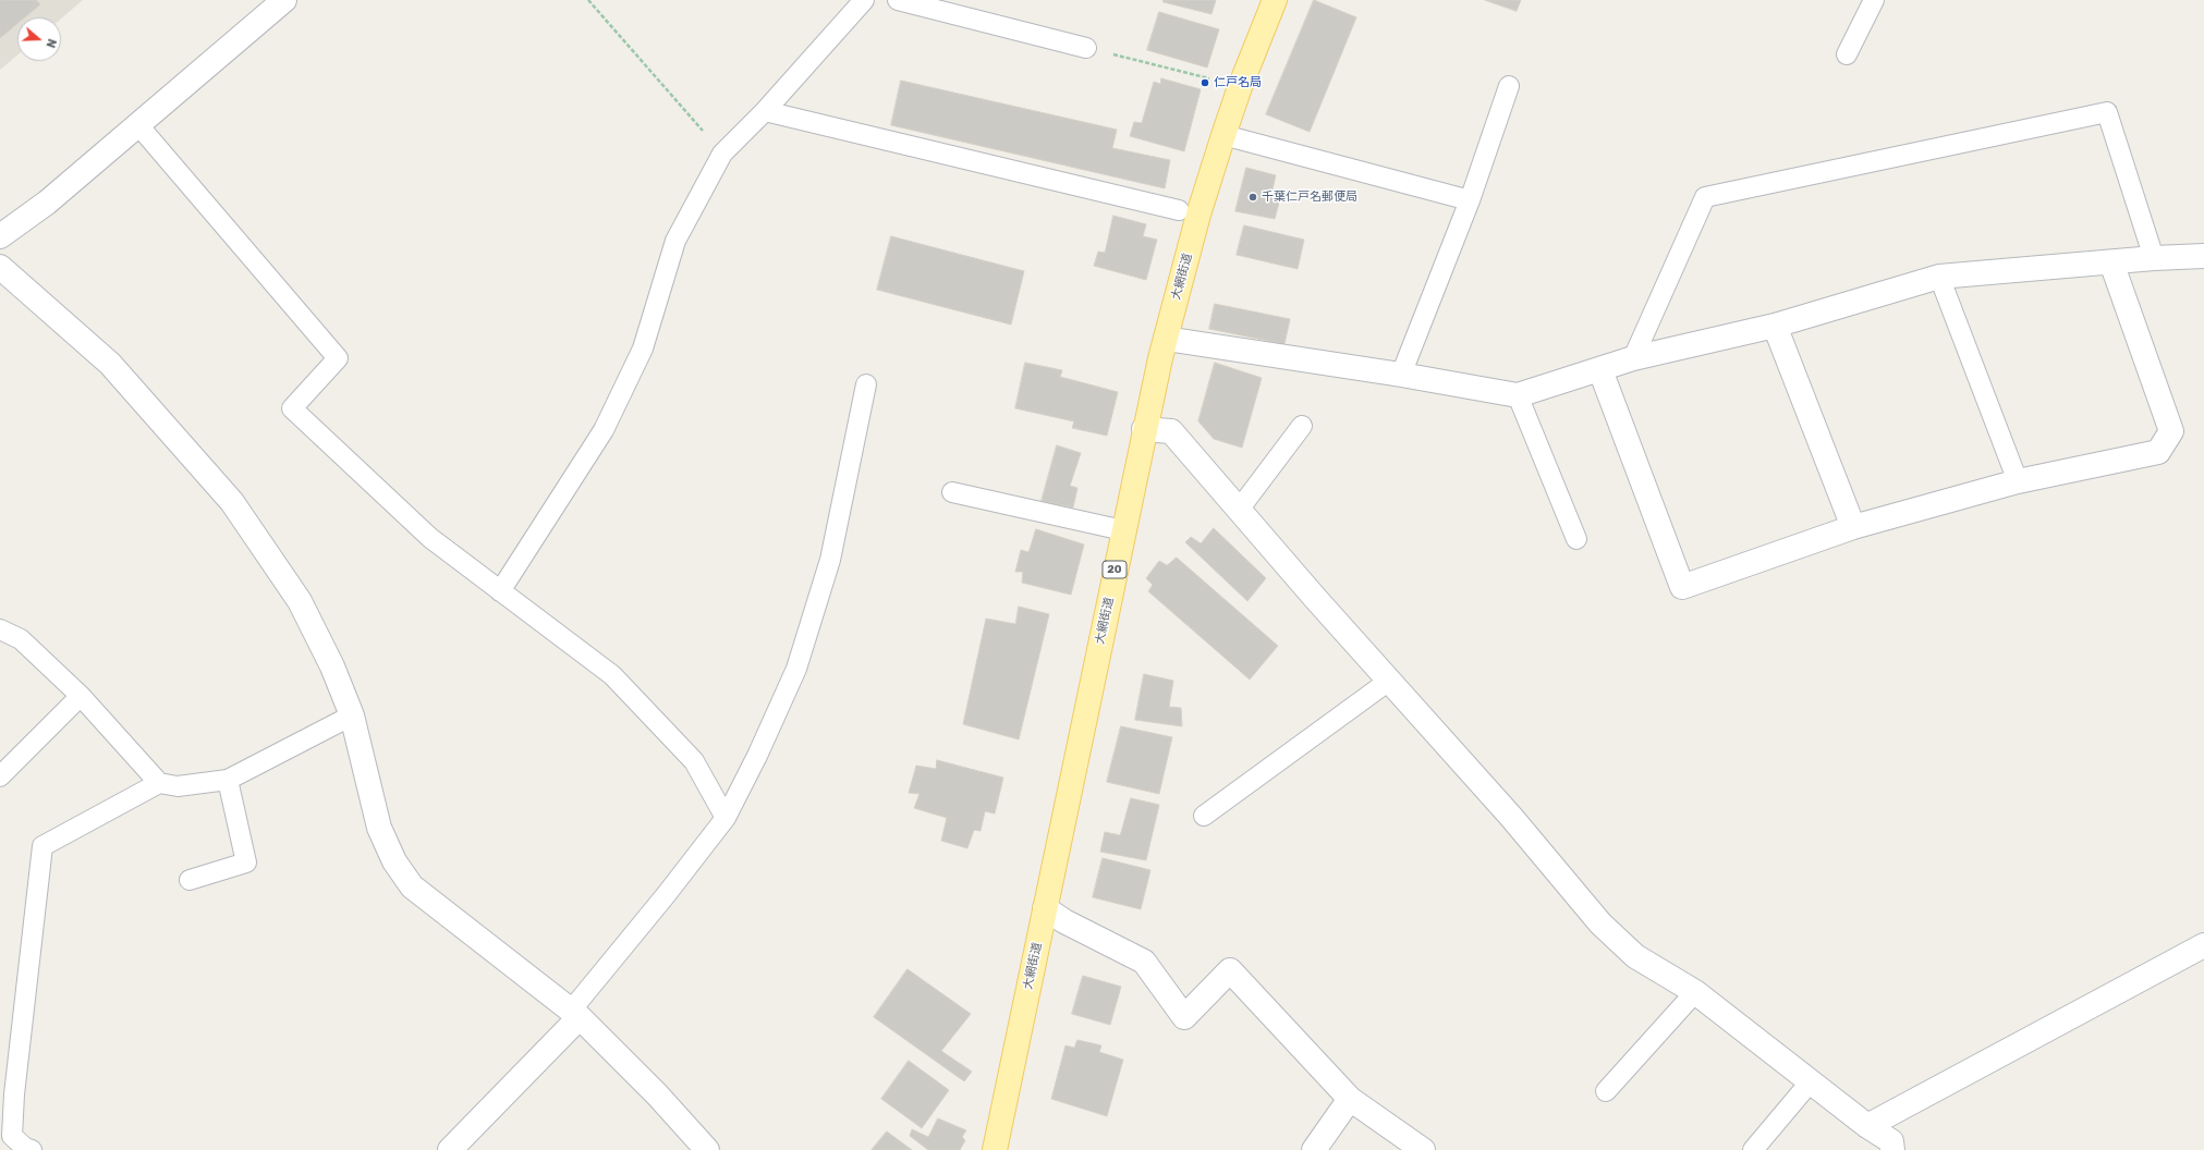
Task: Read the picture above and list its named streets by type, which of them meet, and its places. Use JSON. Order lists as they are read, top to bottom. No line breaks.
{"streets":{"main road":["大網街道","20"]},"places":["仁戸名局","千葉仁戸名郵便局"],"north":"right"}
